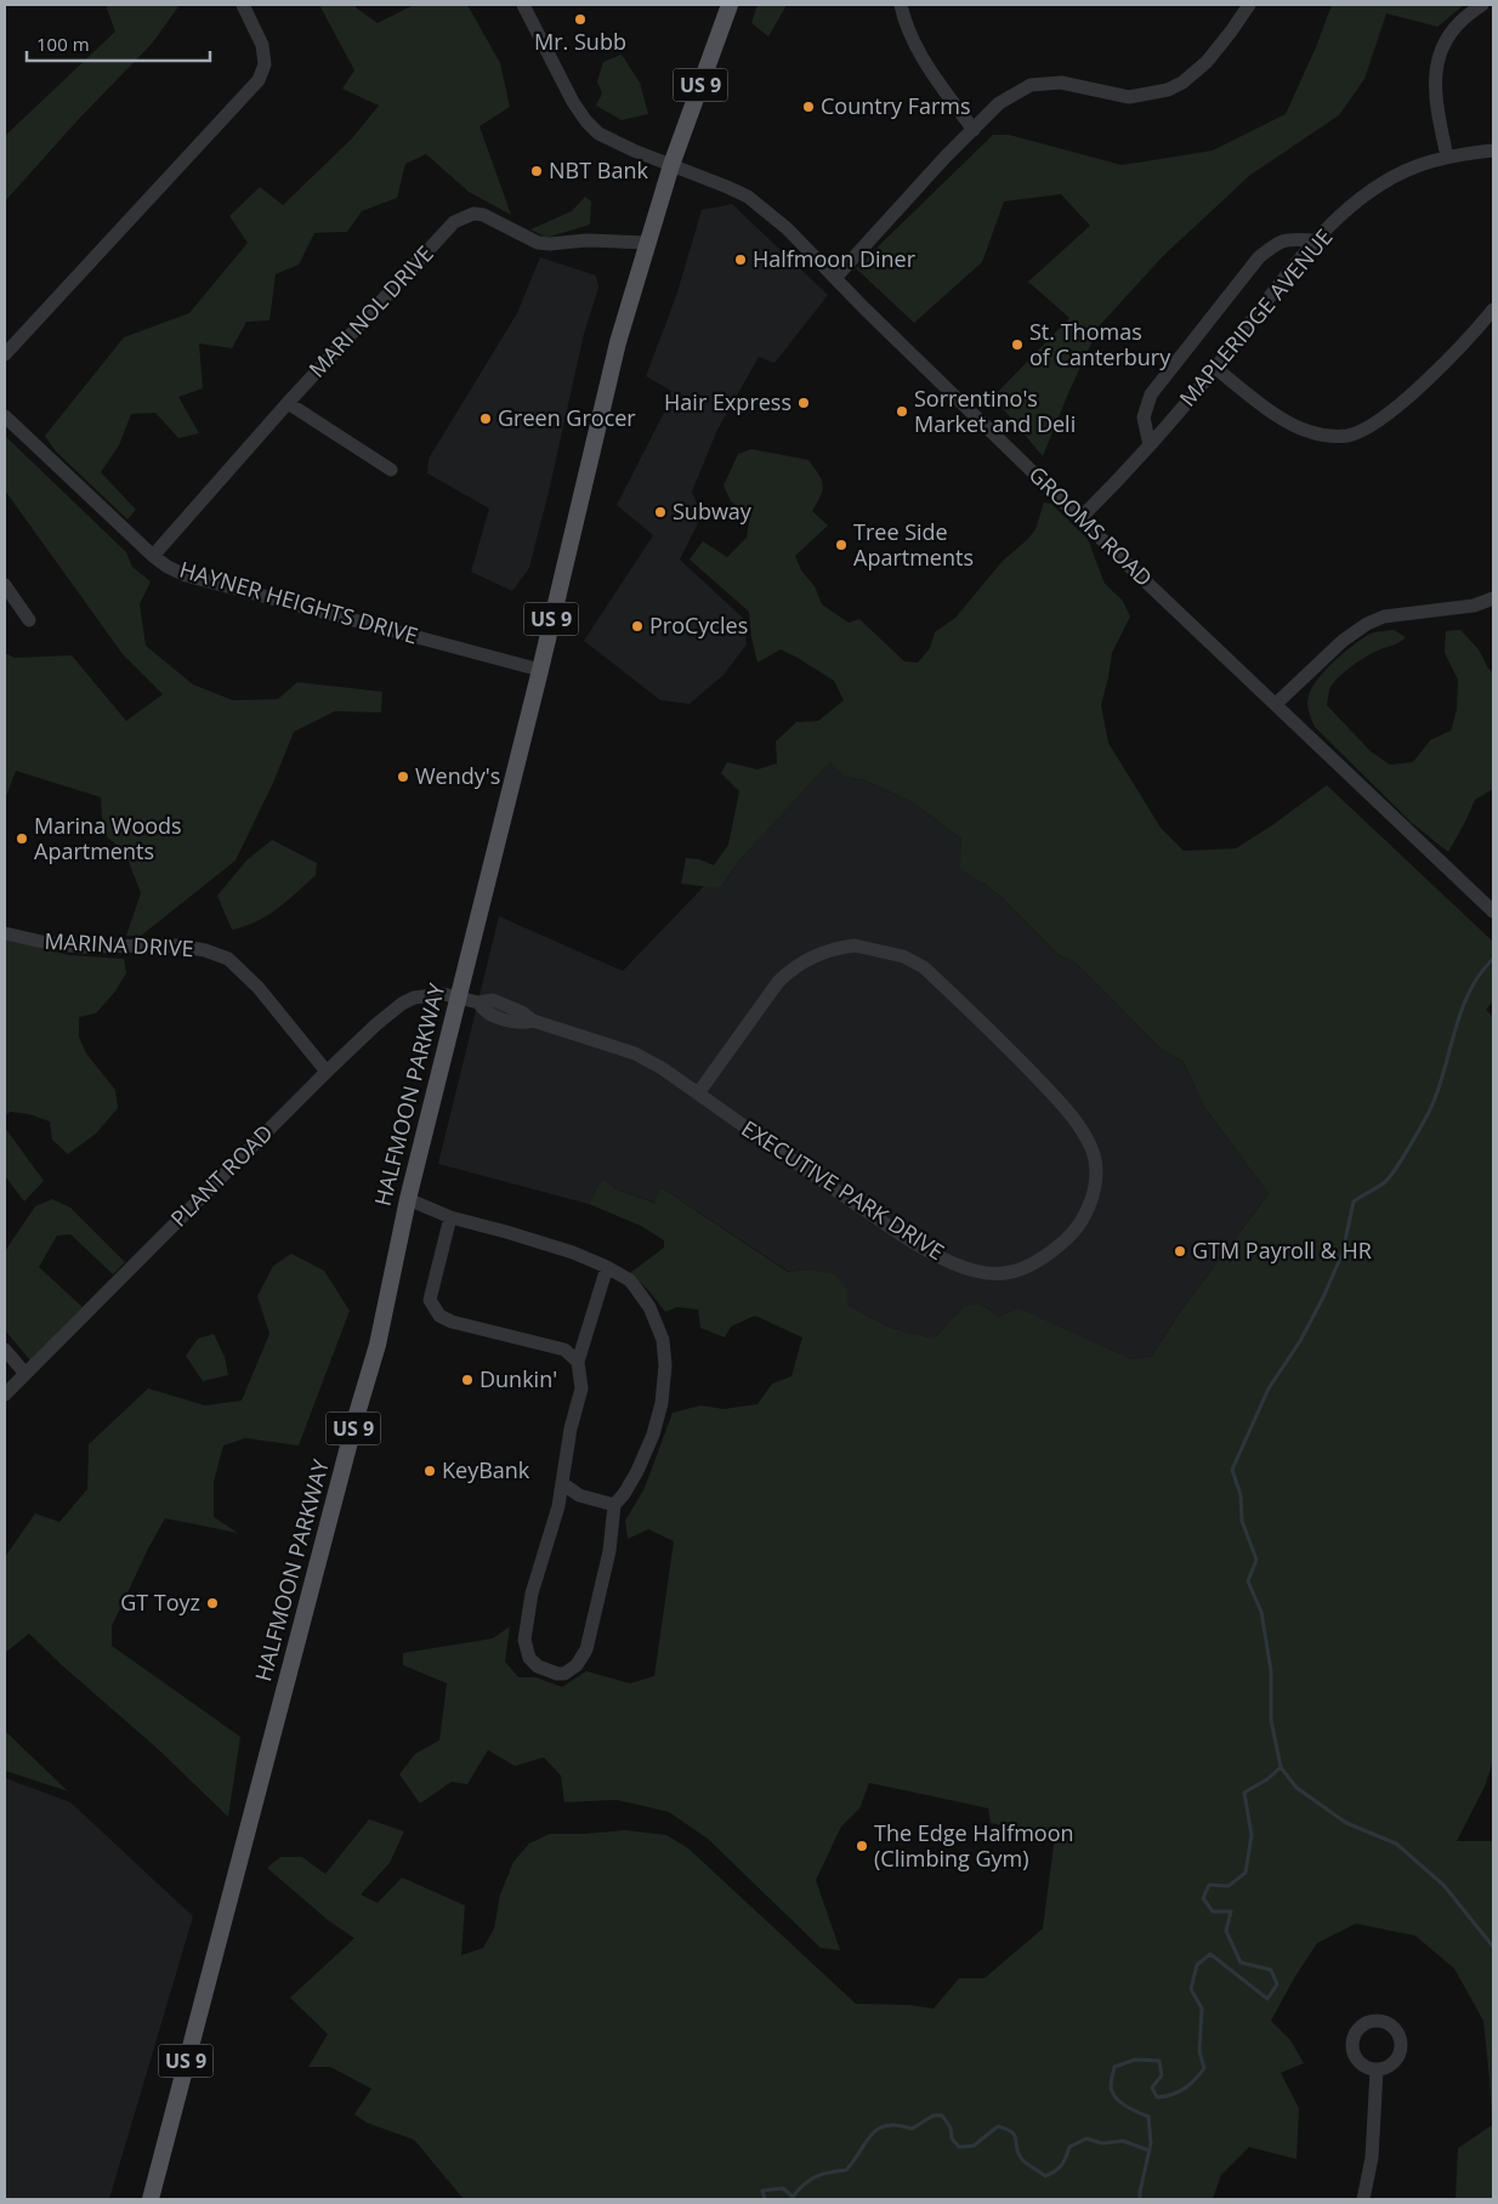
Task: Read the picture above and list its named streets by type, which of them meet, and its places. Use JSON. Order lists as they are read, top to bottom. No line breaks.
{"streets":{"main road":["US 9","HALFMOON PARKWAY"],"street":["MARI NOL DRIVE","MAPLERIDGE AVENUE","GROOMS ROAD","HAYNER HEIGHTS DRIVE","MARINA DRIVE","PLANT ROAD","EXECUTIVE PARK DRIVE"]},"crossings":[["MARI NOL DRIVE","HAYNER HEIGHTS DRIVE"],["MARI NOL DRIVE","HALFMOON PARKWAY"],["MAPLERIDGE AVENUE","GROOMS ROAD"],["GROOMS ROAD","HALFMOON PARKWAY"],["HAYNER HEIGHTS DRIVE","HALFMOON PARKWAY"],["MARINA DRIVE","PLANT ROAD"],["HALFMOON PARKWAY","PLANT ROAD"],["HALFMOON PARKWAY","EXECUTIVE PARK DRIVE"],["PLANT ROAD","EXECUTIVE PARK DRIVE"]],"places":["Mr. Subb","Country Farms","NBT Bank","Halfmoon Diner","St. Thomas of Canterbury","Hair Express","Sorrentino's Market and Deli","Green Grocer","Subway","Tree Side Apartments","ProCycles","Wendy's","Marina Woods Apartments","GTM Payroll & HR","Dunkin'","KeyBank","GT Toyz","The Edge Halfmoon (Climbing Gym)"],"scale_bar":"100 m"}
